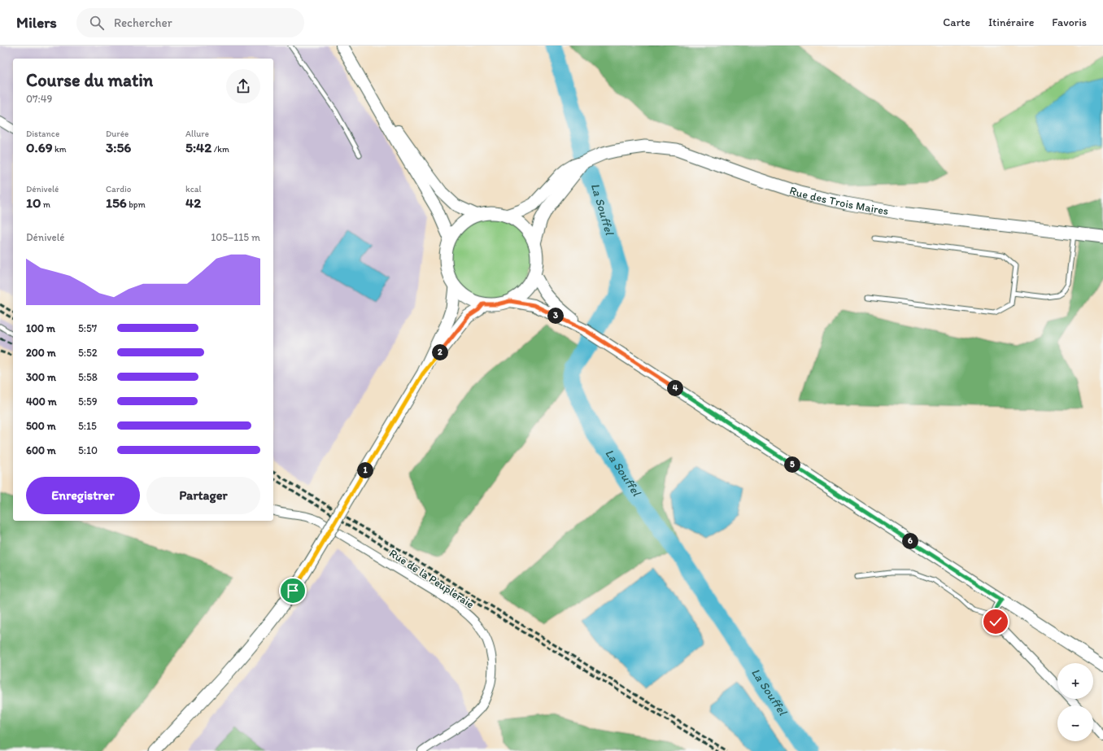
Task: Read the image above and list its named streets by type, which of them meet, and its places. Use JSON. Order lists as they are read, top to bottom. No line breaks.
{"streets":{"main road":["Rue des Trois Maires"],"street":["Rue de la Peupleraie"]},"water":["La Souffel"],"page":{"header":"Milers","search":"Rechercher","nav":["Carte","Itinéraire","Favoris"],"heading":["Course du matin","07:49"],"stats":[["Distance","0.69 km"],["Durée","3:56"],["Allure","5:42 /km"],["Dénivelé","10 m"],["Cardio","156 bpm"],["kcal","42"]],"chart":["Dénivelé","105–115 m"],"pins":["3","2","4","5","1","6"],"list":[{"name":"100 m","note":"5:57"},{"name":"200 m","note":"5:52"},{"name":"300 m","note":"5:58"},{"name":"400 m","note":"5:59"},{"name":"500 m","note":"5:15"},{"name":"600 m","note":"5:10"}],"buttons":["Enregistrer","Partager"],"map_buttons":["+","−"]}}
